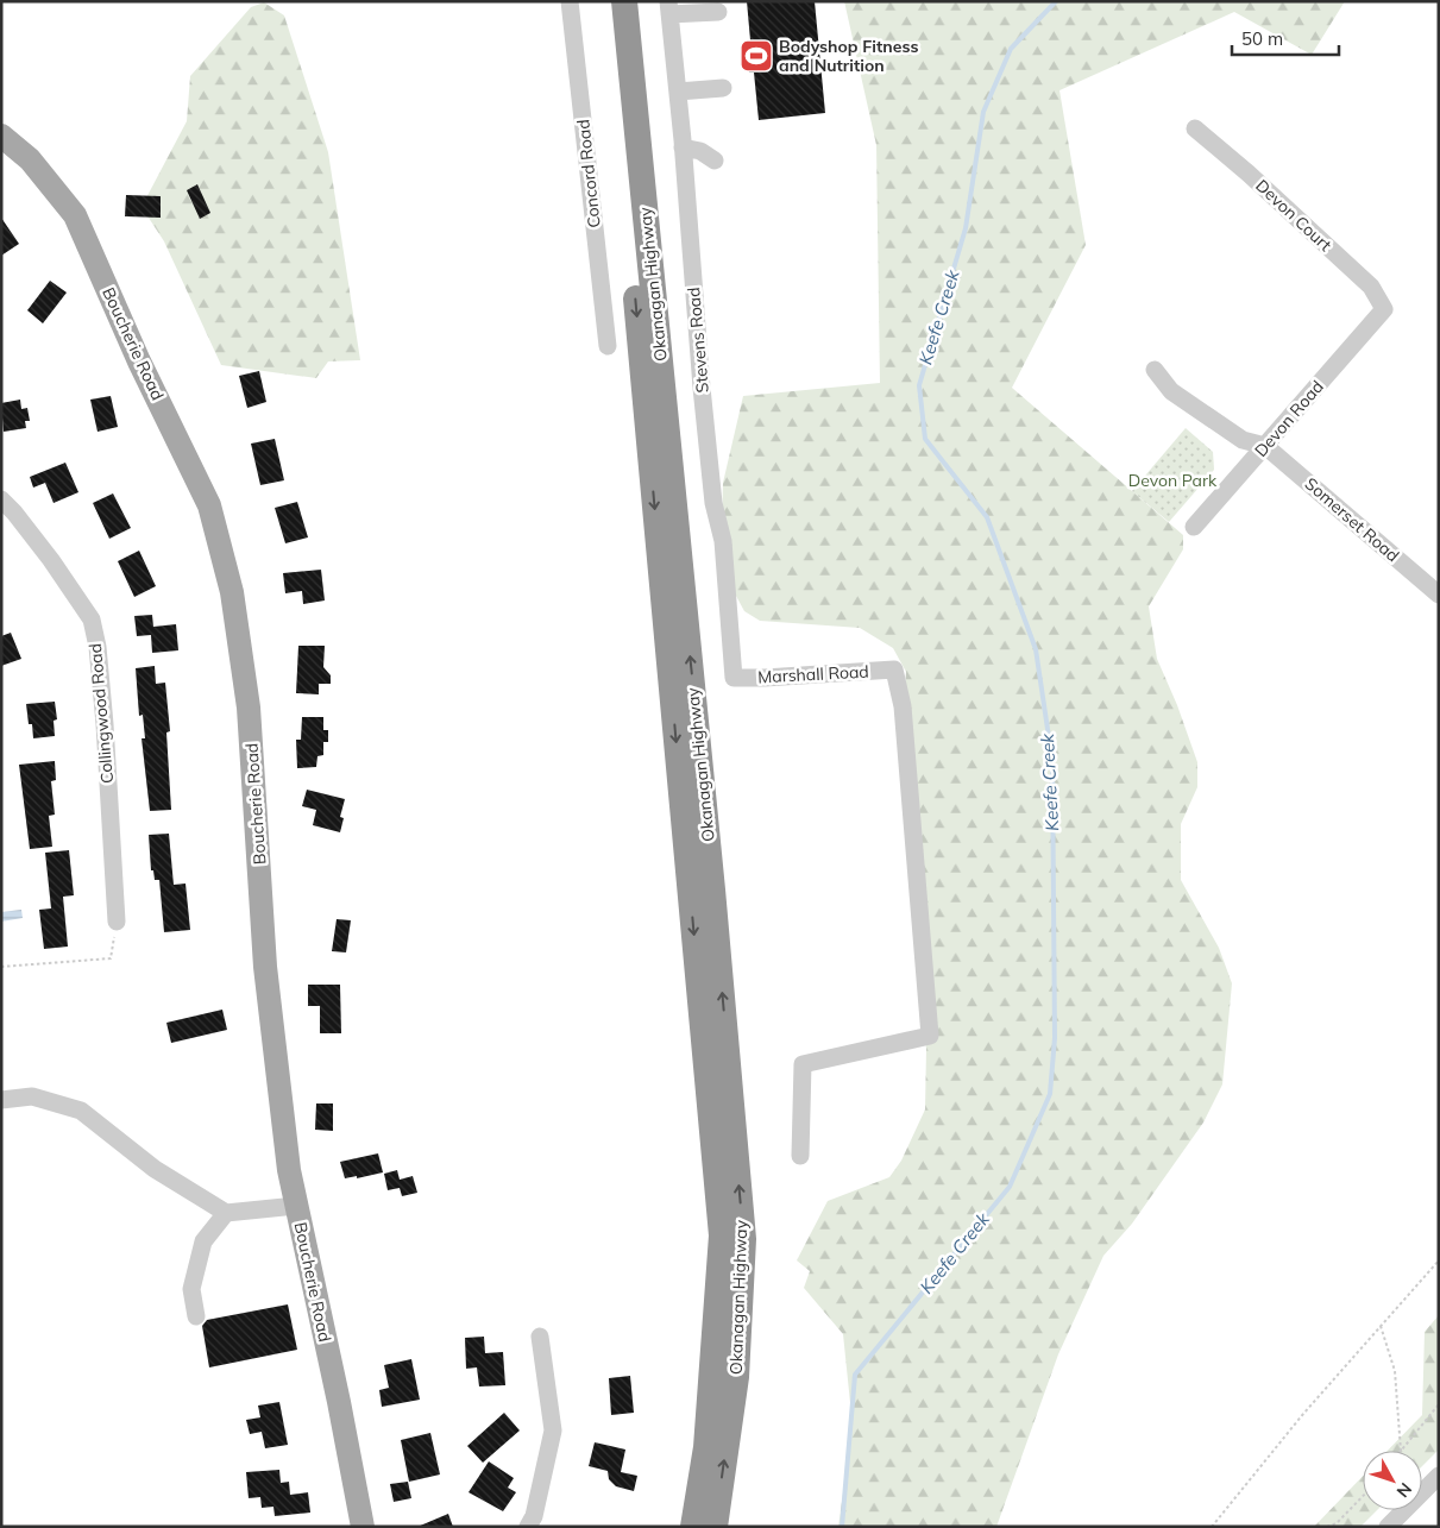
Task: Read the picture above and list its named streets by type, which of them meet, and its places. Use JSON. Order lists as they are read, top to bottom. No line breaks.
{"streets":{"highway":["Okanagan Highway"],"main road":["Boucherie Road"],"street":["Concord Road","Devon Court","Stevens Road","Devon Road","Somerset Road","Marshall Road","Collingwood Road"]},"crossings":[["Devon Court","Devon Road"],["Stevens Road","Marshall Road"],["Devon Road","Somerset Road"]],"water":["Keefe Creek"],"parks":["Devon Park"],"places":{"sports":["Bodyshop Fitness and Nutrition"]},"scale_bar":"50 m","north":"bottom right"}
